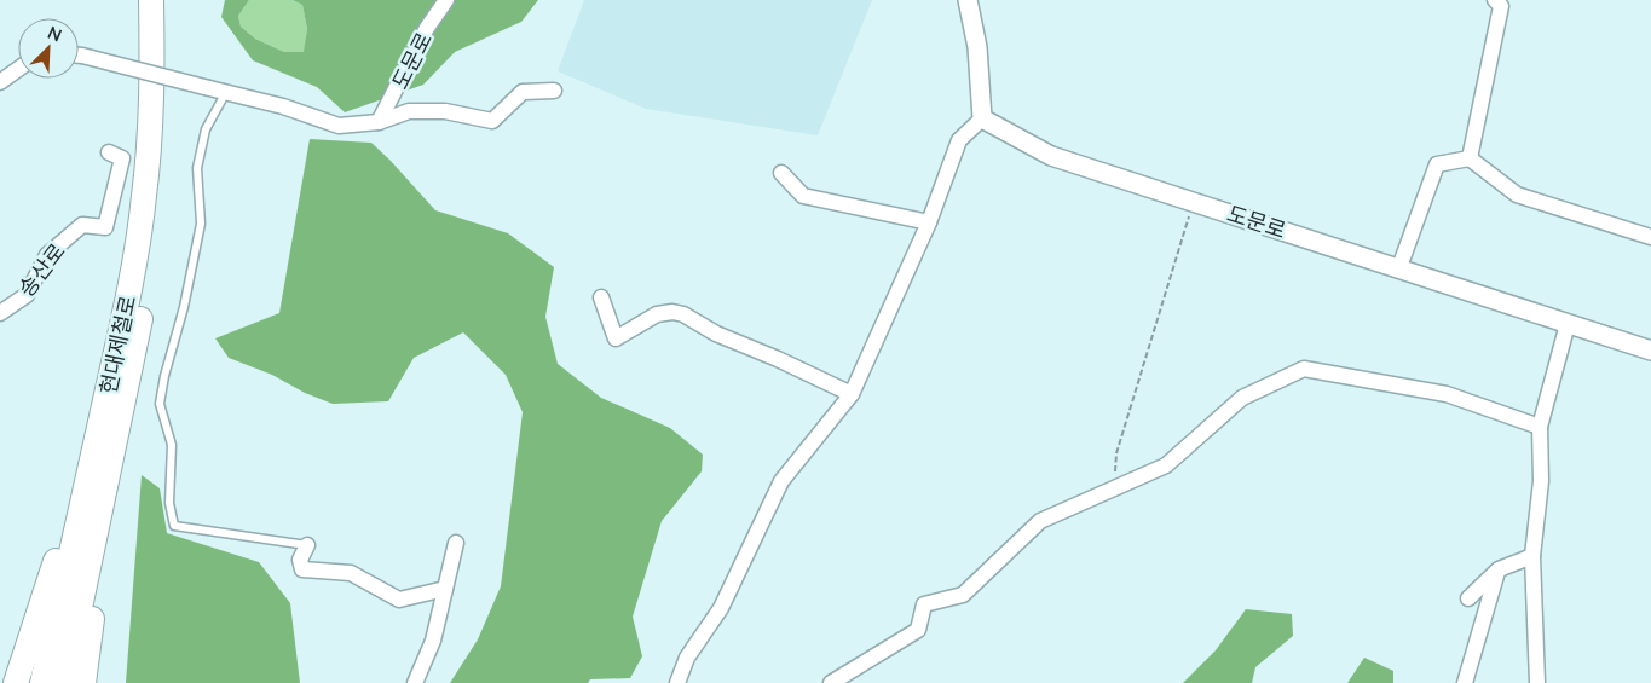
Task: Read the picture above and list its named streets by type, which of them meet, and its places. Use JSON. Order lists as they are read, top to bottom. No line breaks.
{"streets":{"highway":["현대제철로"],"street":["도문로","송산로"]},"north":"top right"}
